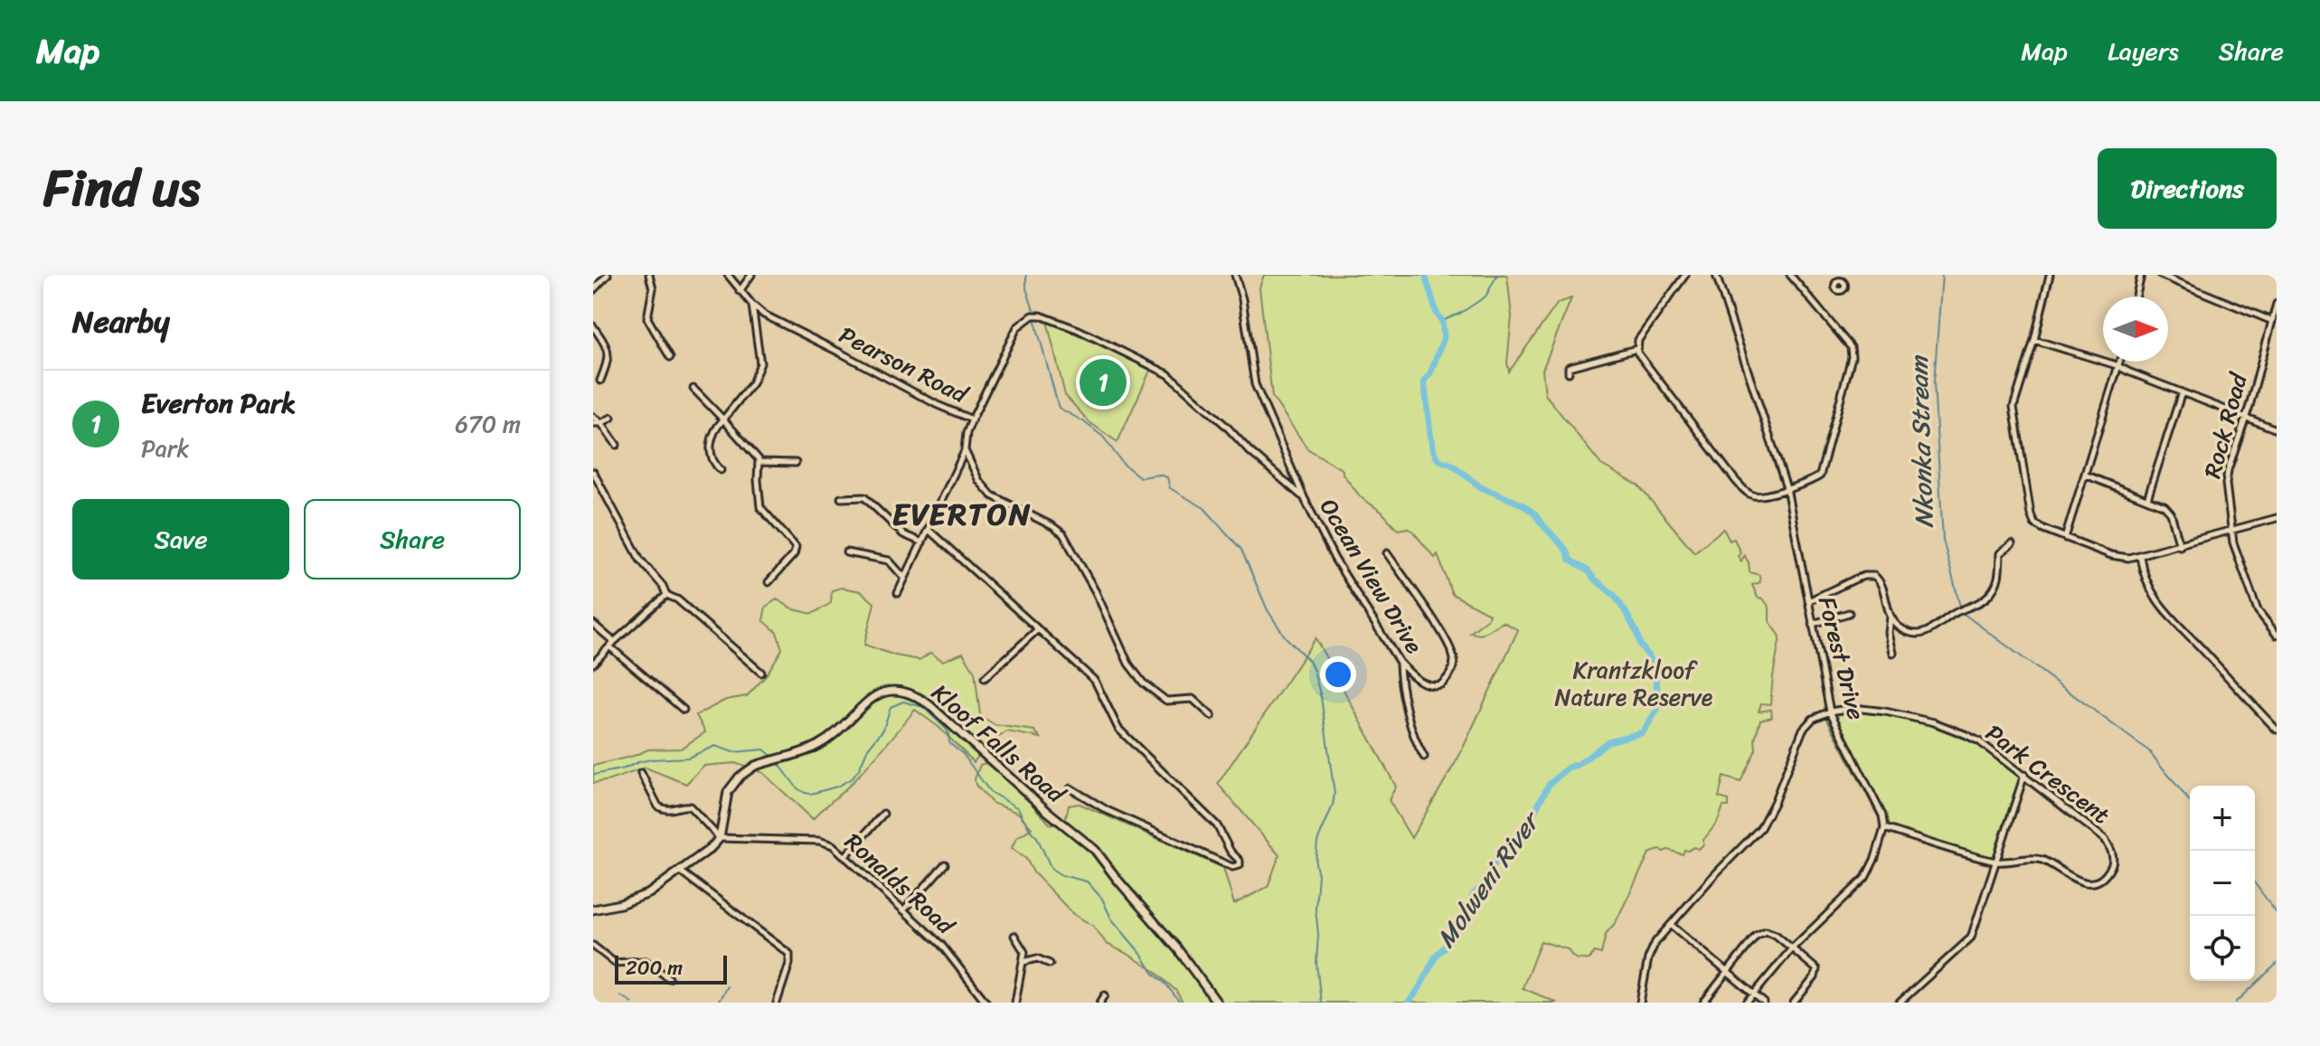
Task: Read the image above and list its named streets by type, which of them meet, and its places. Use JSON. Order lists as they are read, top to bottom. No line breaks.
{"streets":{"main road":["Kloof Falls Road"],"street":["Pearson Road","Rock Road","Ocean View Drive","Forest Drive","Park Crescent","Ronalds Road"]},"crossings":[["Forest Drive","Park Crescent"],["Kloof Falls Road","Ronalds Road"]],"districts":["EVERTON"],"water":["Nkonka Stream","Molweni River"],"parks":["Krantzkloof Nature Reserve"],"scale_bar":"200 m","north":"right","page":{"header":"Map","nav":["Map","Layers","Share"],"title":"Find us","buttons":["Directions",["Save","Share"]],"heading":"Nearby","pins":"1","list":[{"mark":"1","name":"Everton Park","note":"Park","value":"670 m"}],"map_buttons":["+","−"],"scale":"200 m"}}
